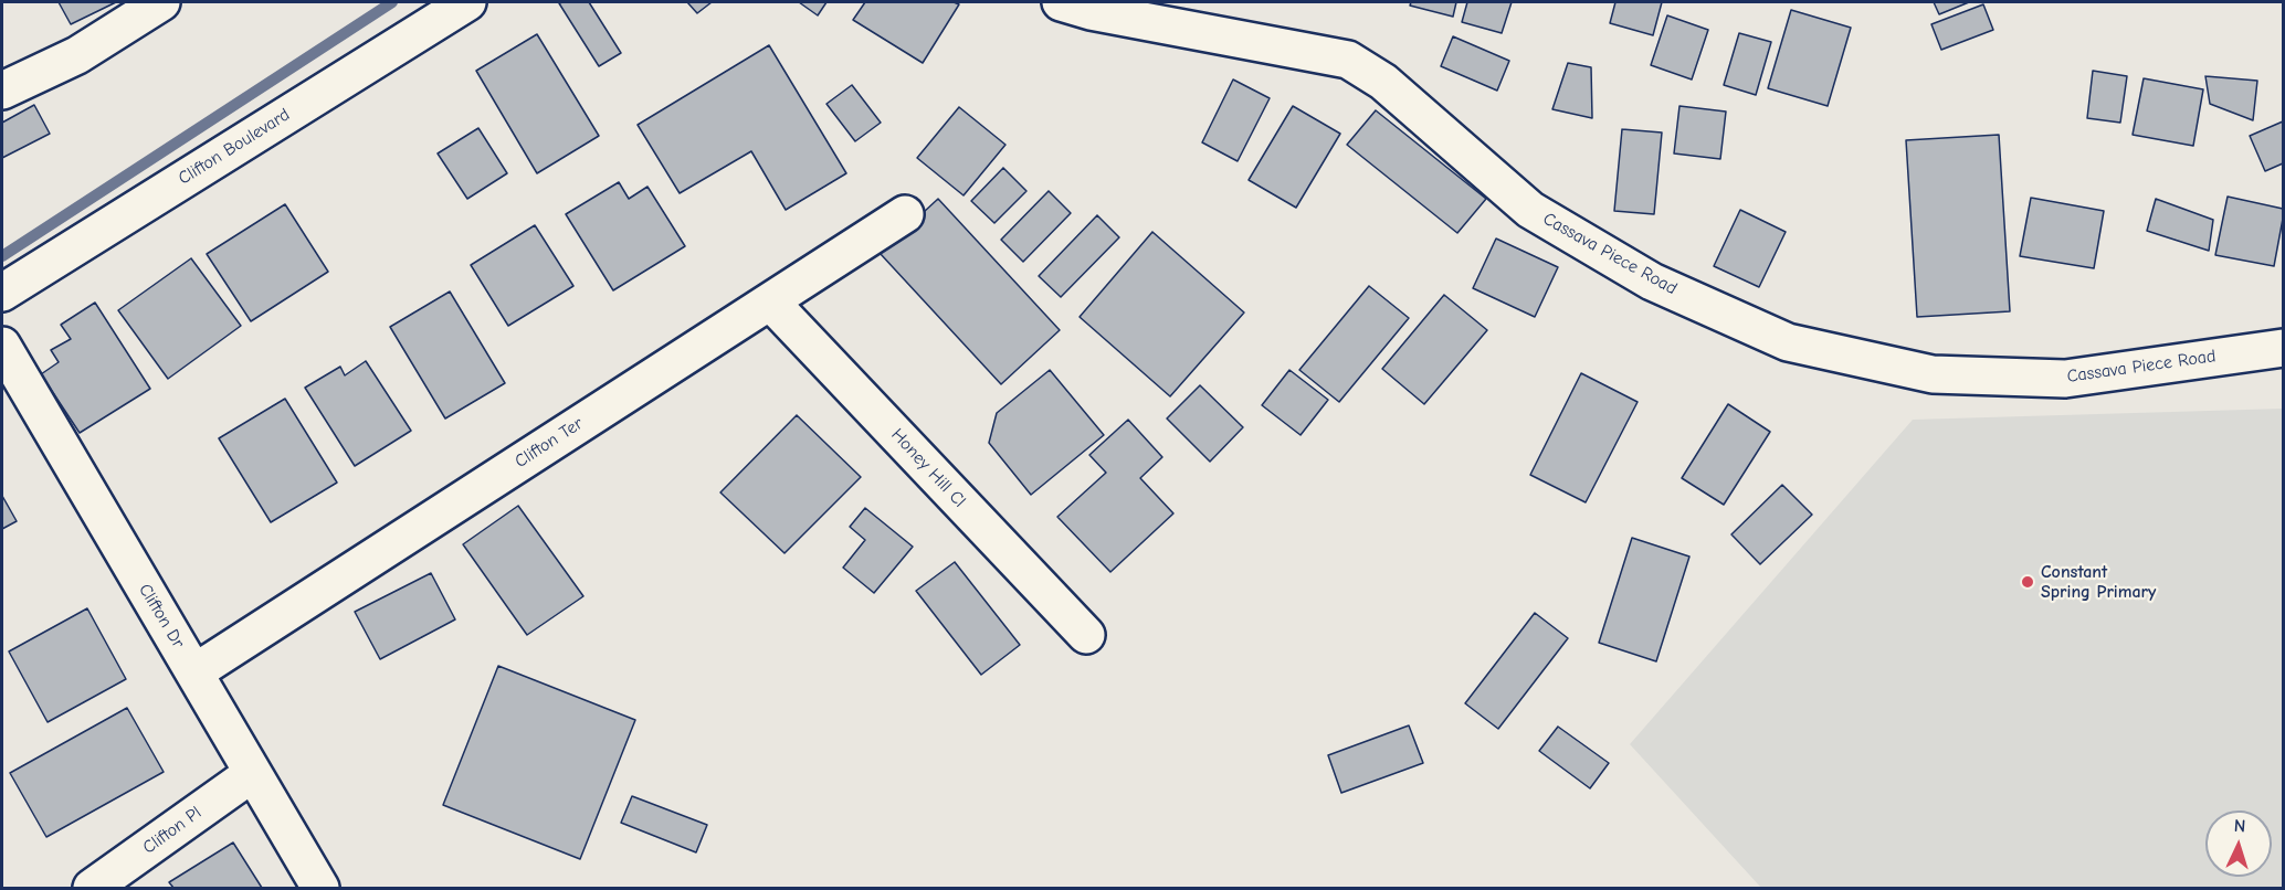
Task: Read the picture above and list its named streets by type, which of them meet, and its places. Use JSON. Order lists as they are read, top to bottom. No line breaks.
{"streets":{"street":["Clifton Boulevard","Cassava Piece Road","Clifton Ter","Honey Hill Cl","Clifton Dr","Clifton Pl"]},"crossings":[["Clifton Ter","Honey Hill Cl"],["Clifton Ter","Clifton Dr"],["Clifton Dr","Clifton Pl"]],"places":["Constant Spring Primary"],"north":"top"}
